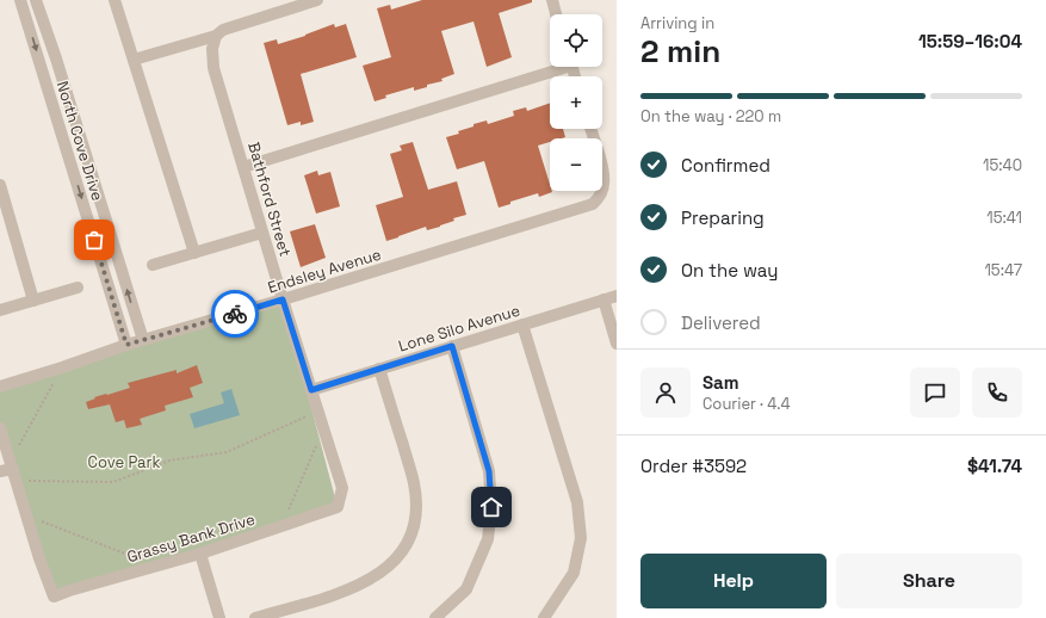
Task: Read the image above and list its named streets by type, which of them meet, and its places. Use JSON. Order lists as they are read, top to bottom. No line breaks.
{"streets":{"street":["North Cove Drive","Bathford Street","Endsley Avenue","Lone Silo Avenue","Grassy Bank Drive"]},"crossings":[["North Cove Drive","Endsley Avenue"],["Bathford Street","Endsley Avenue"],["Bathford Street","Lone Silo Avenue"],["Bathford Street","Grassy Bank Drive"]],"parks":["Cove Park"],"page":{"heading":["2 min","Arriving in","15:59–16:04"],"panel":["Sam","Courier · 4.4","Order #3592","$41.74"],"map_buttons":["+","−"],"bar":"On the way · 220 m","list":[["Confirmed","15:40"],["Preparing","15:41"],["On the way","15:47"],"Delivered"],"buttons":["Help","Share"]}}
